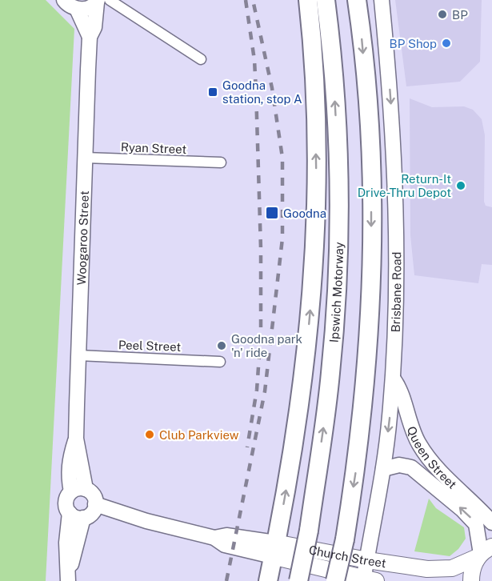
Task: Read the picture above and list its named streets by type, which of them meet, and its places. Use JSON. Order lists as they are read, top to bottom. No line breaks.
{"streets":{"highway":["Ipswich Motorway"],"main road":["Woogaroo Street","Brisbane Road","Queen Street","Church Street"],"street":["Ryan Street","Peel Street"]},"crossings":[["Ryan Street","Woogaroo Street"],["Woogaroo Street","Peel Street"],["Woogaroo Street","Church Street"],["Brisbane Road","Queen Street"],["Brisbane Road","Church Street"],["Queen Street","Church Street"]],"one_way":["Brisbane Road"],"places":{"other":["BP","BP Shop","Return-It Drive-Thru Depot","Goodna park 'n' ride","Club Parkview"],"transit":["Goodna station, stop A","Goodna"]}}
